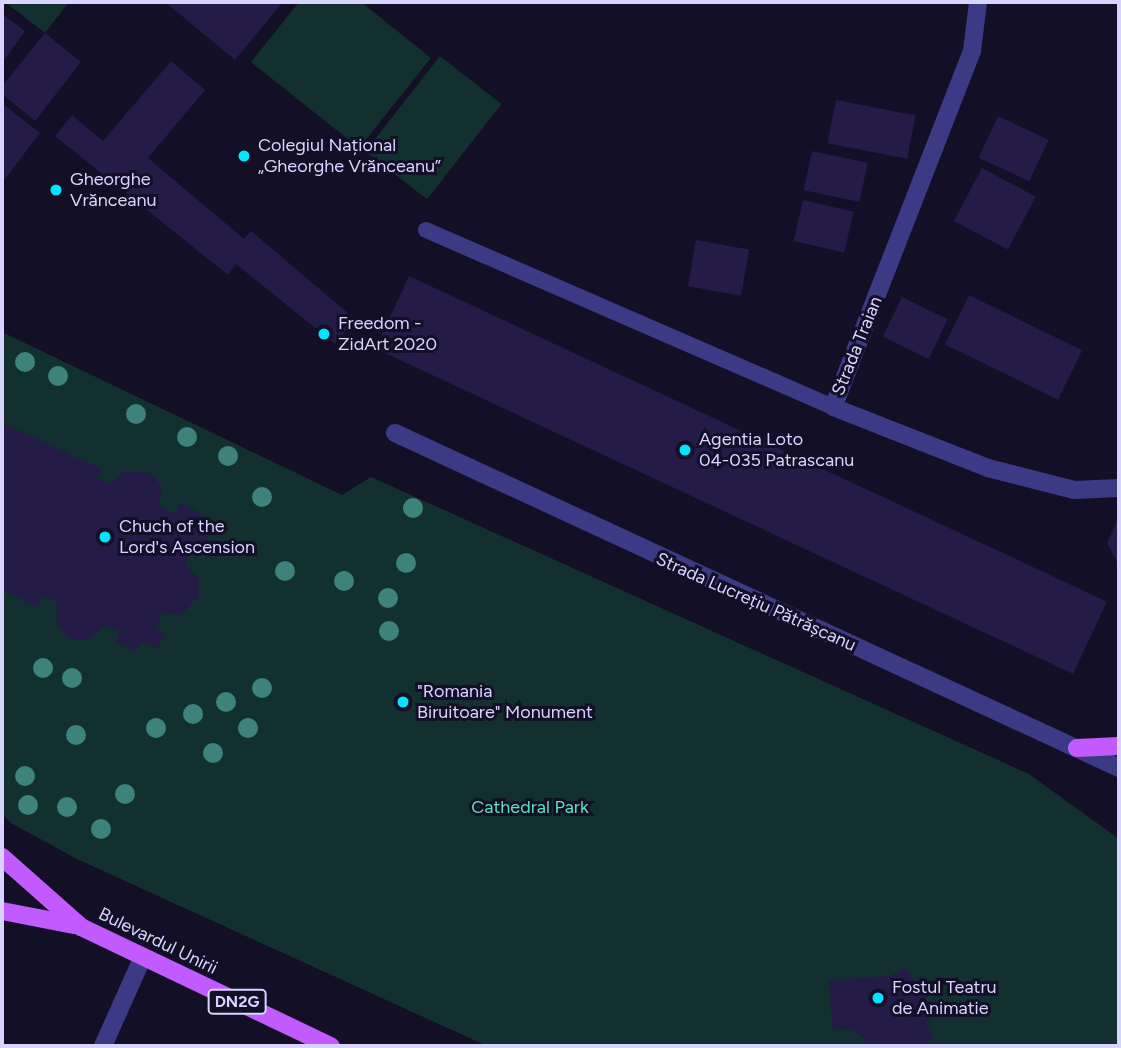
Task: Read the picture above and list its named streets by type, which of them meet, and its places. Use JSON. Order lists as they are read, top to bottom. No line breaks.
{"streets":{"main road":["Bulevardul Unirii","DN2G"],"street":["Strada Traian","Strada Lucrețiu Pătrășcanu"]},"parks":["Cathedral Park"],"places":["Colegiul Național „Gheorghe Vrănceanu”","Gheorghe Vrănceanu","Freedom - ZidArt 2020","Agentia Loto 04-035 Patrascanu","Chuch of the Lord's Ascension","\"Romania Biruitoare\" Monument","Fostul Teatru de Animatie"]}
